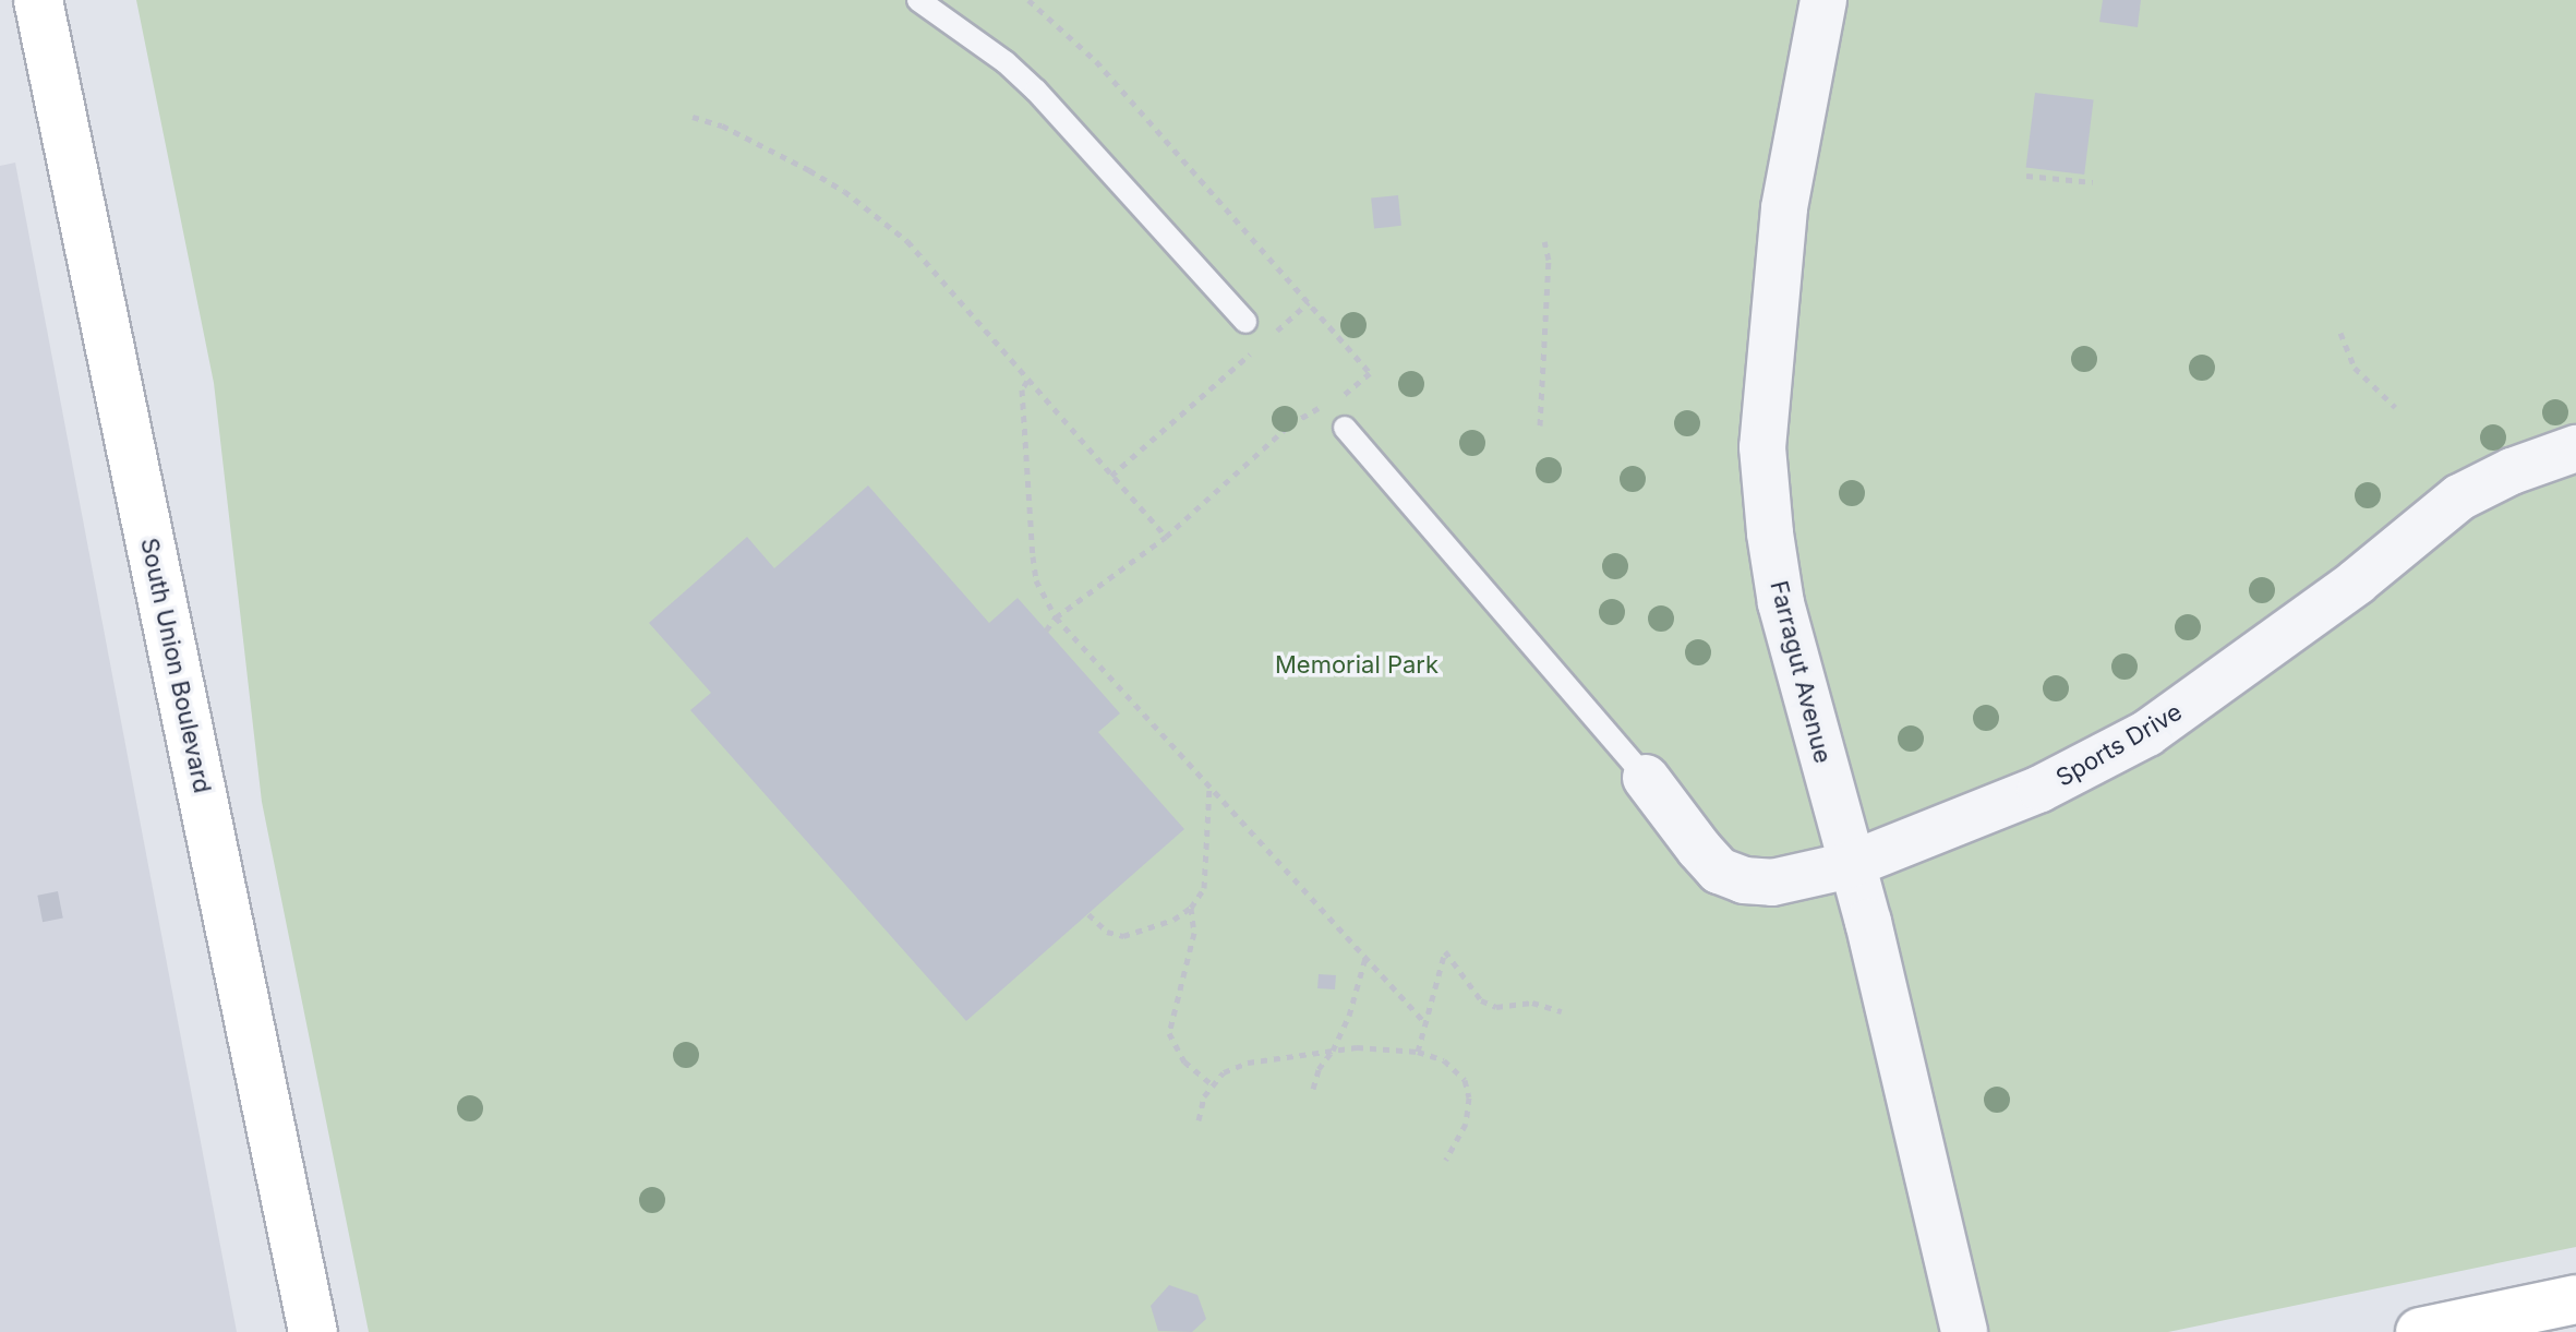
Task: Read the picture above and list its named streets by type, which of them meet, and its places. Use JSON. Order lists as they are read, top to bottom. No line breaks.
{"streets":{"main road":["South Union Boulevard"],"street":["Farragut Avenue","Sports Drive"]},"crossings":[["Farragut Avenue","Sports Drive"]],"parks":["Memorial Park"]}
